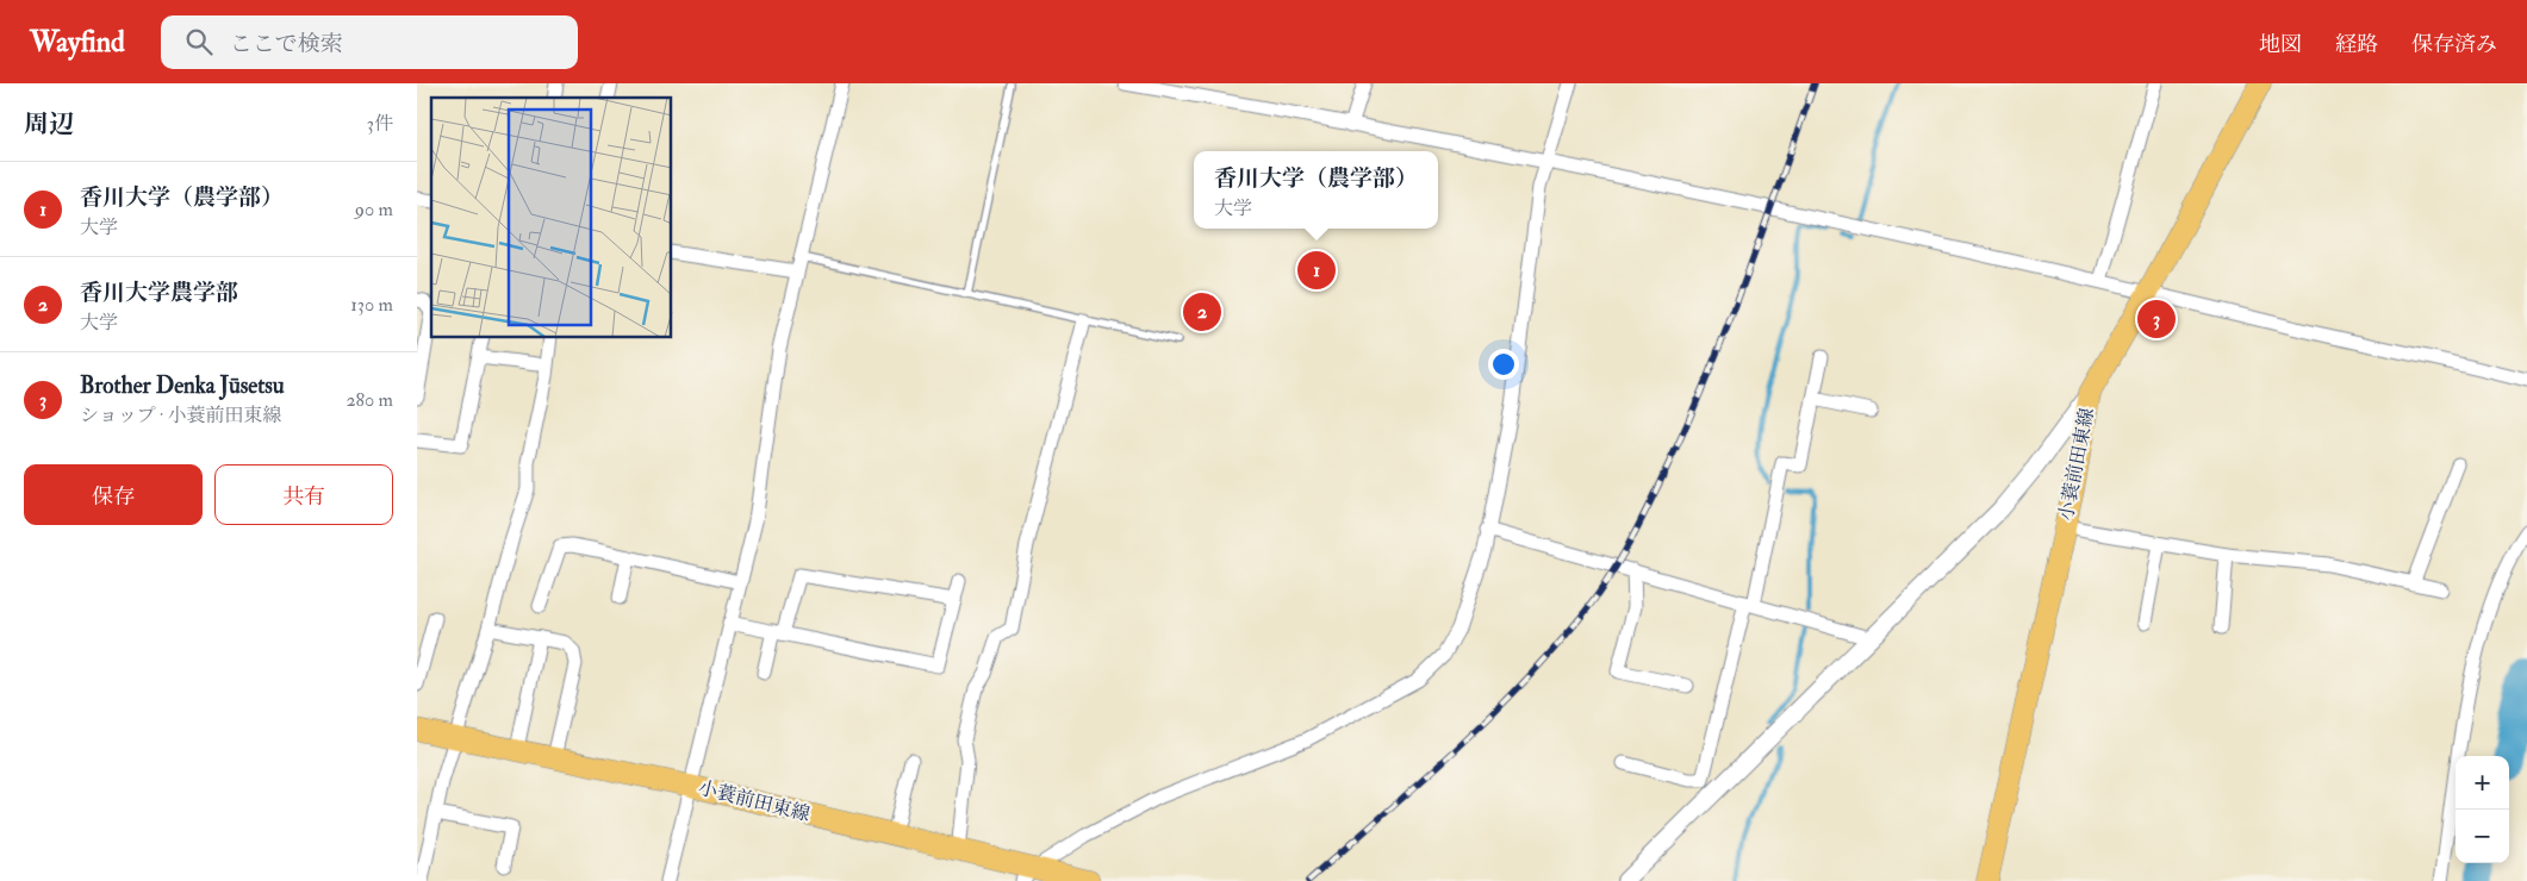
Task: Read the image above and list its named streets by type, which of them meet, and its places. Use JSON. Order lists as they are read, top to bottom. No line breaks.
{"streets":{"main road":["小蓑前田東線"]},"page":{"header":"Wayfind","search":"ここで検索","nav":["地図","経路","保存済み"],"heading":["周辺","3件"],"popup":["香川大学（農学部）","大学"],"list":[{"mark":"1","name":"香川大学（農学部）","note":"大学","value":"90 m"},{"mark":"2","name":"香川大学農学部","note":"大学","value":"130 m"},{"mark":"3","name":"Brother Denka Jūsetsu","note":"ショップ · 小蓑前田東線","value":"280 m"}],"pins":["1","2","3"],"buttons":["保存","共有"],"map_buttons":["+","−"]}}
